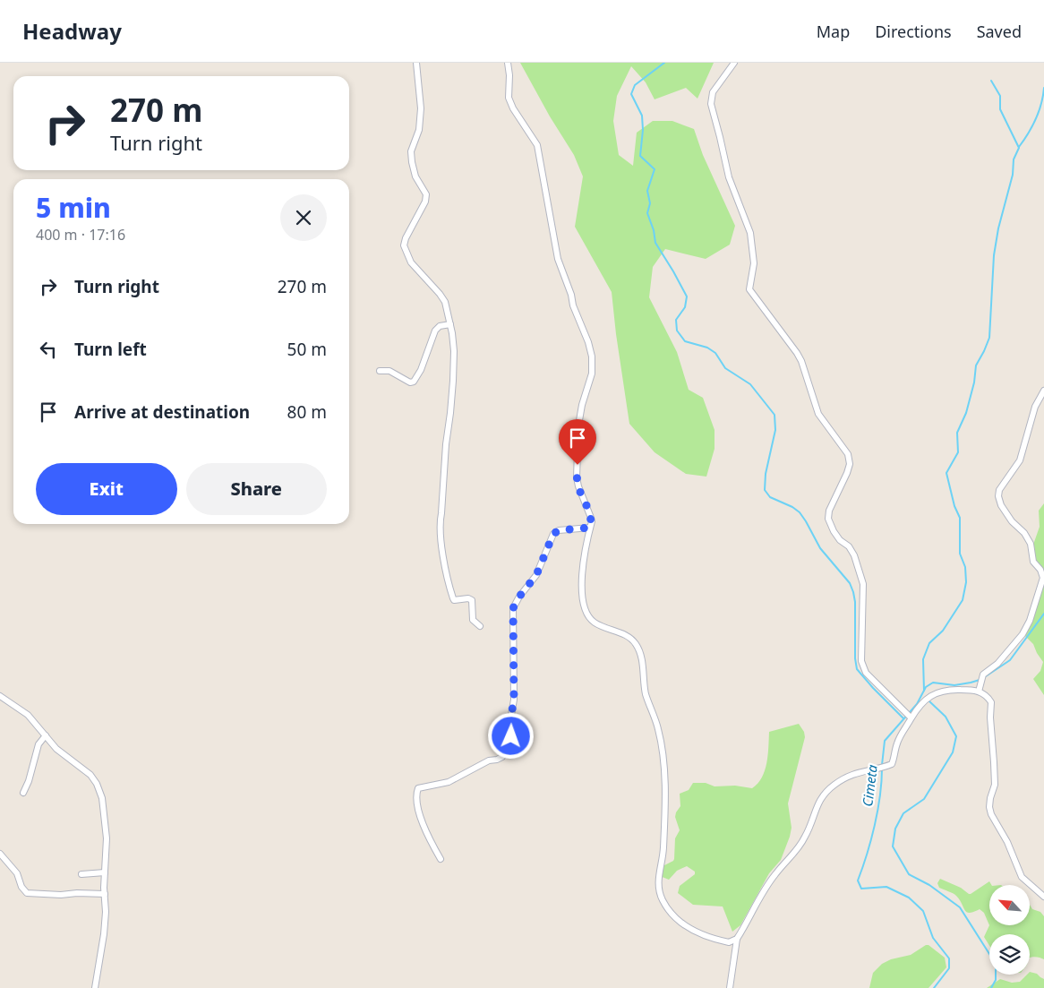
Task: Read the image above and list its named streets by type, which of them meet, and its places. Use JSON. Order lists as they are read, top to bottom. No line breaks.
{"water":["Cimeta"],"north":"top left","page":{"header":"Headway","nav":["Map","Directions","Saved"],"turn":["270 m","Turn right"],"heading":["5 min","400 m · 17:16"],"list":[{"name":"Turn right","value":"270 m"},{"name":"Turn left","value":"50 m"},{"name":"Arrive at destination","value":"80 m"}],"buttons":["Exit","Share"]}}
